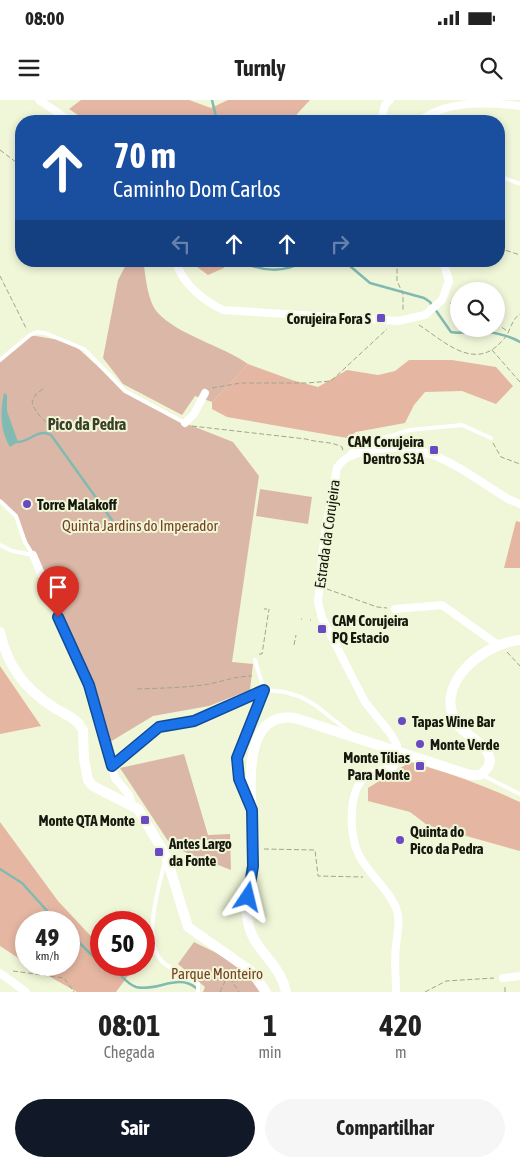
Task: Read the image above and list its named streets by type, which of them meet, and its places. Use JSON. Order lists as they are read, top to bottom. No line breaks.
{"streets":{"street":["Estrada da Corujeira"]},"districts":["Pico da Pedra"],"parks":["Quinta Jardins do Imperador","Parque Monteiro"],"places":{"transit":["Corujeira Fora S","CAM Corujeira Dentro S3A","CAM Corujeira PQ Estacio","Monte Tílias Para Monte","Monte QTA Monte","Antes Largo da Fonte"],"other":["Torre Malakoff","Tapas Wine Bar","Monte Verde","Quinta do Pico da Pedra"]},"page":{"status":"08:00","header":"Turnly","turn":["70 m","Caminho Dom Carlos"],"speed":"49 km/h","limit":"50","eta":["08:01","Chegada","1","min","420","m"],"buttons":["Sair","Compartilhar"]}}
